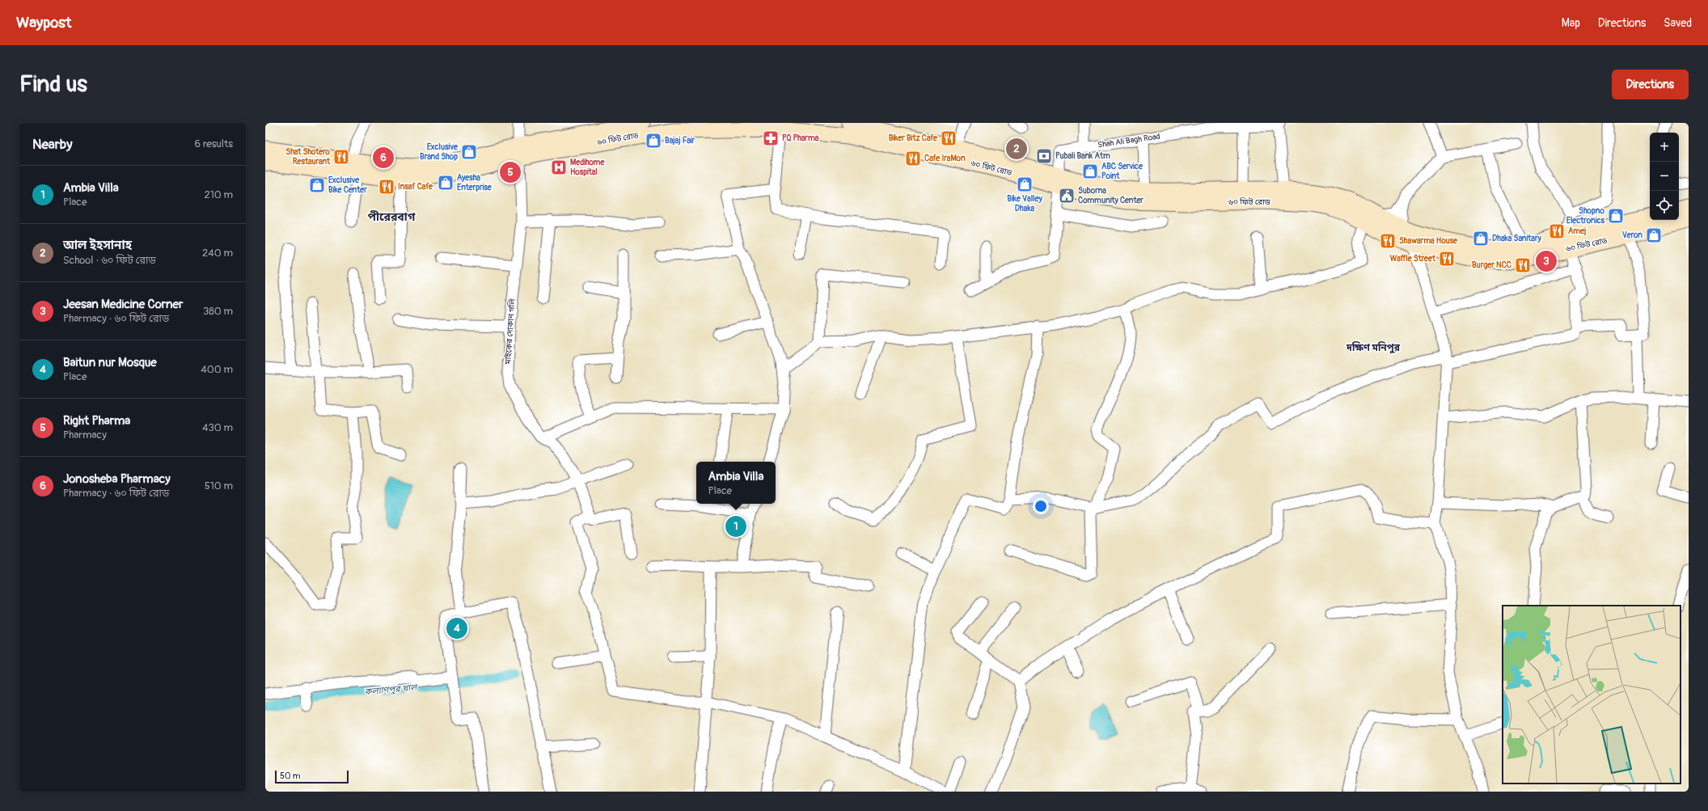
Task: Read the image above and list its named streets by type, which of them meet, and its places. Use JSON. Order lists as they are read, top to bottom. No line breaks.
{"streets":{"street":["৬০ ফিট রোড","Shah Ali Bagh Road","মাইকের দোকান গলি"]},"crossings":[["৬০ ফিট রোড","Shah Ali Bagh Road"],["৬০ ফিট রোড","মাইকের দোকান গলি"]],"districts":["পীরেরবাগ","দক্ষিণ মনিপুর"],"water":["কল্যাণপুর খাল"],"places":{"pharmacy":["PQ Pharma"],"restaurant":["Biker Bitz Cafe","Shat Shotero Restaurant","Cafe IraMon","Insaf Cafe","Amej","Shawarma House","Waffle Street","Burger NCC"],"shop":["Bajaj Fair","Exclusive Brand Shop","ABC Service Point","Ayesha Enterprise","Bike Valley Dhaka","Exclusive Bike Center","Shopno Electronics","Veron","Dhaka Sanitary"],"bank":["Pubali Bank Atm"],"hospital":["Medihome Hospital"],"public building":["Suborna Community Center"]},"scale_bar":"50 m","page":{"header":"Waypost","nav":["Map","Directions","Saved"],"buttons":"Directions","title":"Find us","heading":["Nearby","6 results"],"map_buttons":["+","−"],"pins":["2","6","5","3","1","4"],"list":[{"mark":"1","name":"Ambia Villa","note":"Place","value":"210 m"},{"mark":"2","name":"আল ইহসানাহ","note":"School · ৬০ ফিট রোড","value":"240 m"},{"mark":"3","name":"Jeesan Medicine Corner","note":"Pharmacy · ৬০ ফিট রোড","value":"380 m"},{"mark":"4","name":"Baitun nur Mosque","note":"Place","value":"400 m"},{"mark":"5","name":"Right Pharma","note":"Pharmacy","value":"430 m"},{"mark":"6","name":"Jonosheba Pharmacy","note":"Pharmacy · ৬০ ফিট রোড","value":"510 m"}],"popup":["Ambia Villa","Place"],"scale":"50 m"}}
